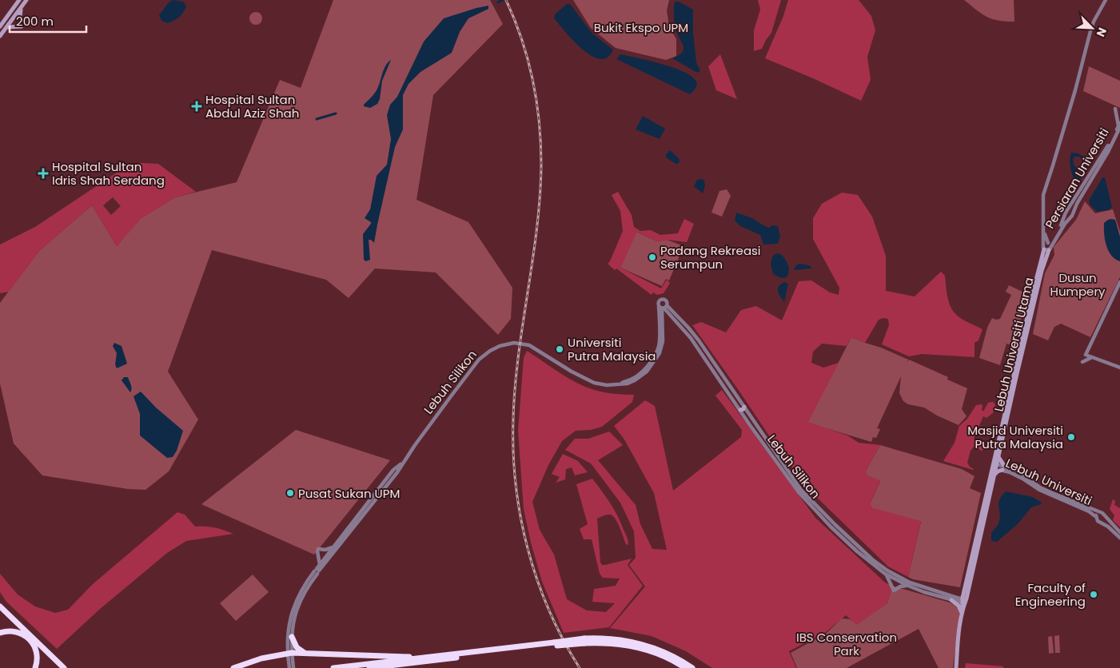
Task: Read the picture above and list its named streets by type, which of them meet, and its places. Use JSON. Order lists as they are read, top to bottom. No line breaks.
{"streets":{"main road":["Lebuh Universiti Utama"],"street":["Persiaran Universiti","Lebuh Silikon","Lebuh Universiti"]},"crossings":[["Persiaran Universiti","Lebuh Universiti Utama"],["Lebuh Universiti Utama","Lebuh Silikon"],["Lebuh Universiti Utama","Lebuh Universiti"]],"parks":["Bukit Ekspo UPM","Dusun Humpery","IBS Conservation Park"],"places":{"health":["Hospital Sultan Abdul Aziz Shah","Hospital Sultan Idris Shah Serdang"],"other":["Padang Rekreasi Serumpun","Universiti Putra Malaysia","Masjid Universiti Putra Malaysia","Pusat Sukan UPM","Faculty of Engineering"]},"scale_bar":"200 m","north":"bottom right"}
